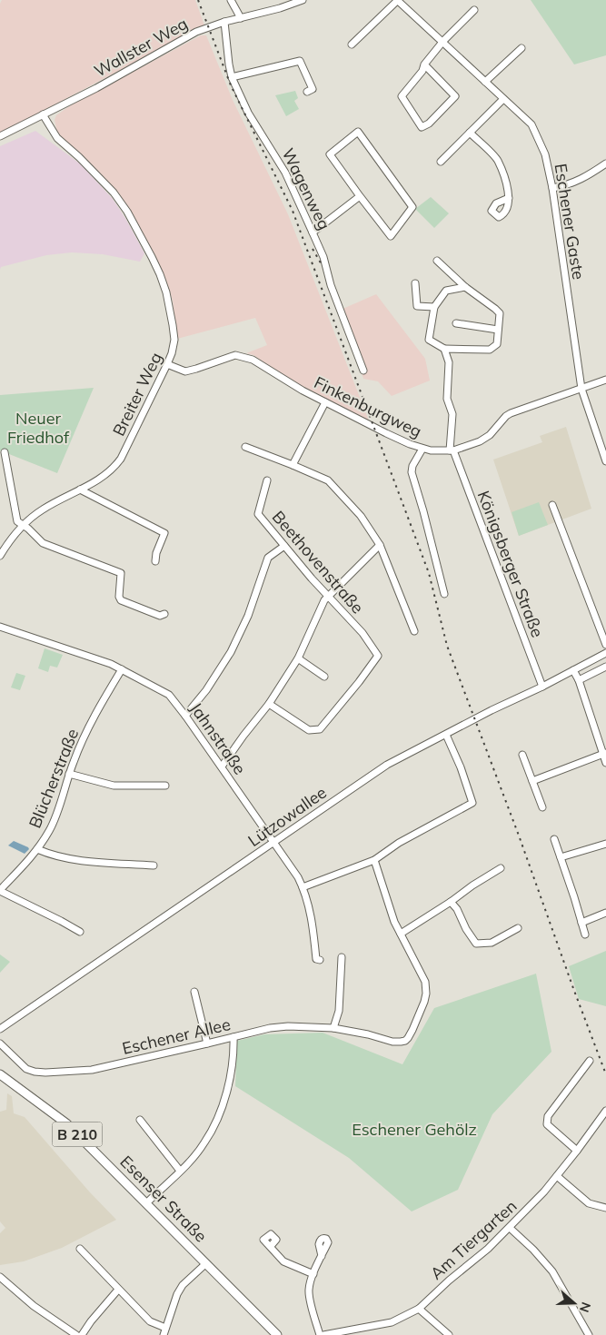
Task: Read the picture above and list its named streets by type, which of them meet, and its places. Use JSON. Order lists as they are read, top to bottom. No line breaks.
{"streets":{"main road":["B 210","Esenser Straße"],"street":["Wallster Weg","Wagenweg","Eschener Gaste","Breiter Weg","Finkenburgweg","Beethovenstraße","Königsberger Straße","Jahnstraße","Blücherstraße","Lützowallee","Eschener Allee","Am Tiergarten"]},"crossings":[["Wallster Weg","Wagenweg"],["Wallster Weg","Breiter Weg"],["Eschener Gaste","Finkenburgweg"],["Breiter Weg","Finkenburgweg"],["Finkenburgweg","Königsberger Straße"],["Königsberger Straße","Lützowallee"],["Jahnstraße","Blücherstraße"],["Jahnstraße","Lützowallee"]],"parks":["Neuer Friedhof","Eschener Gehölz"],"north":"right"}
